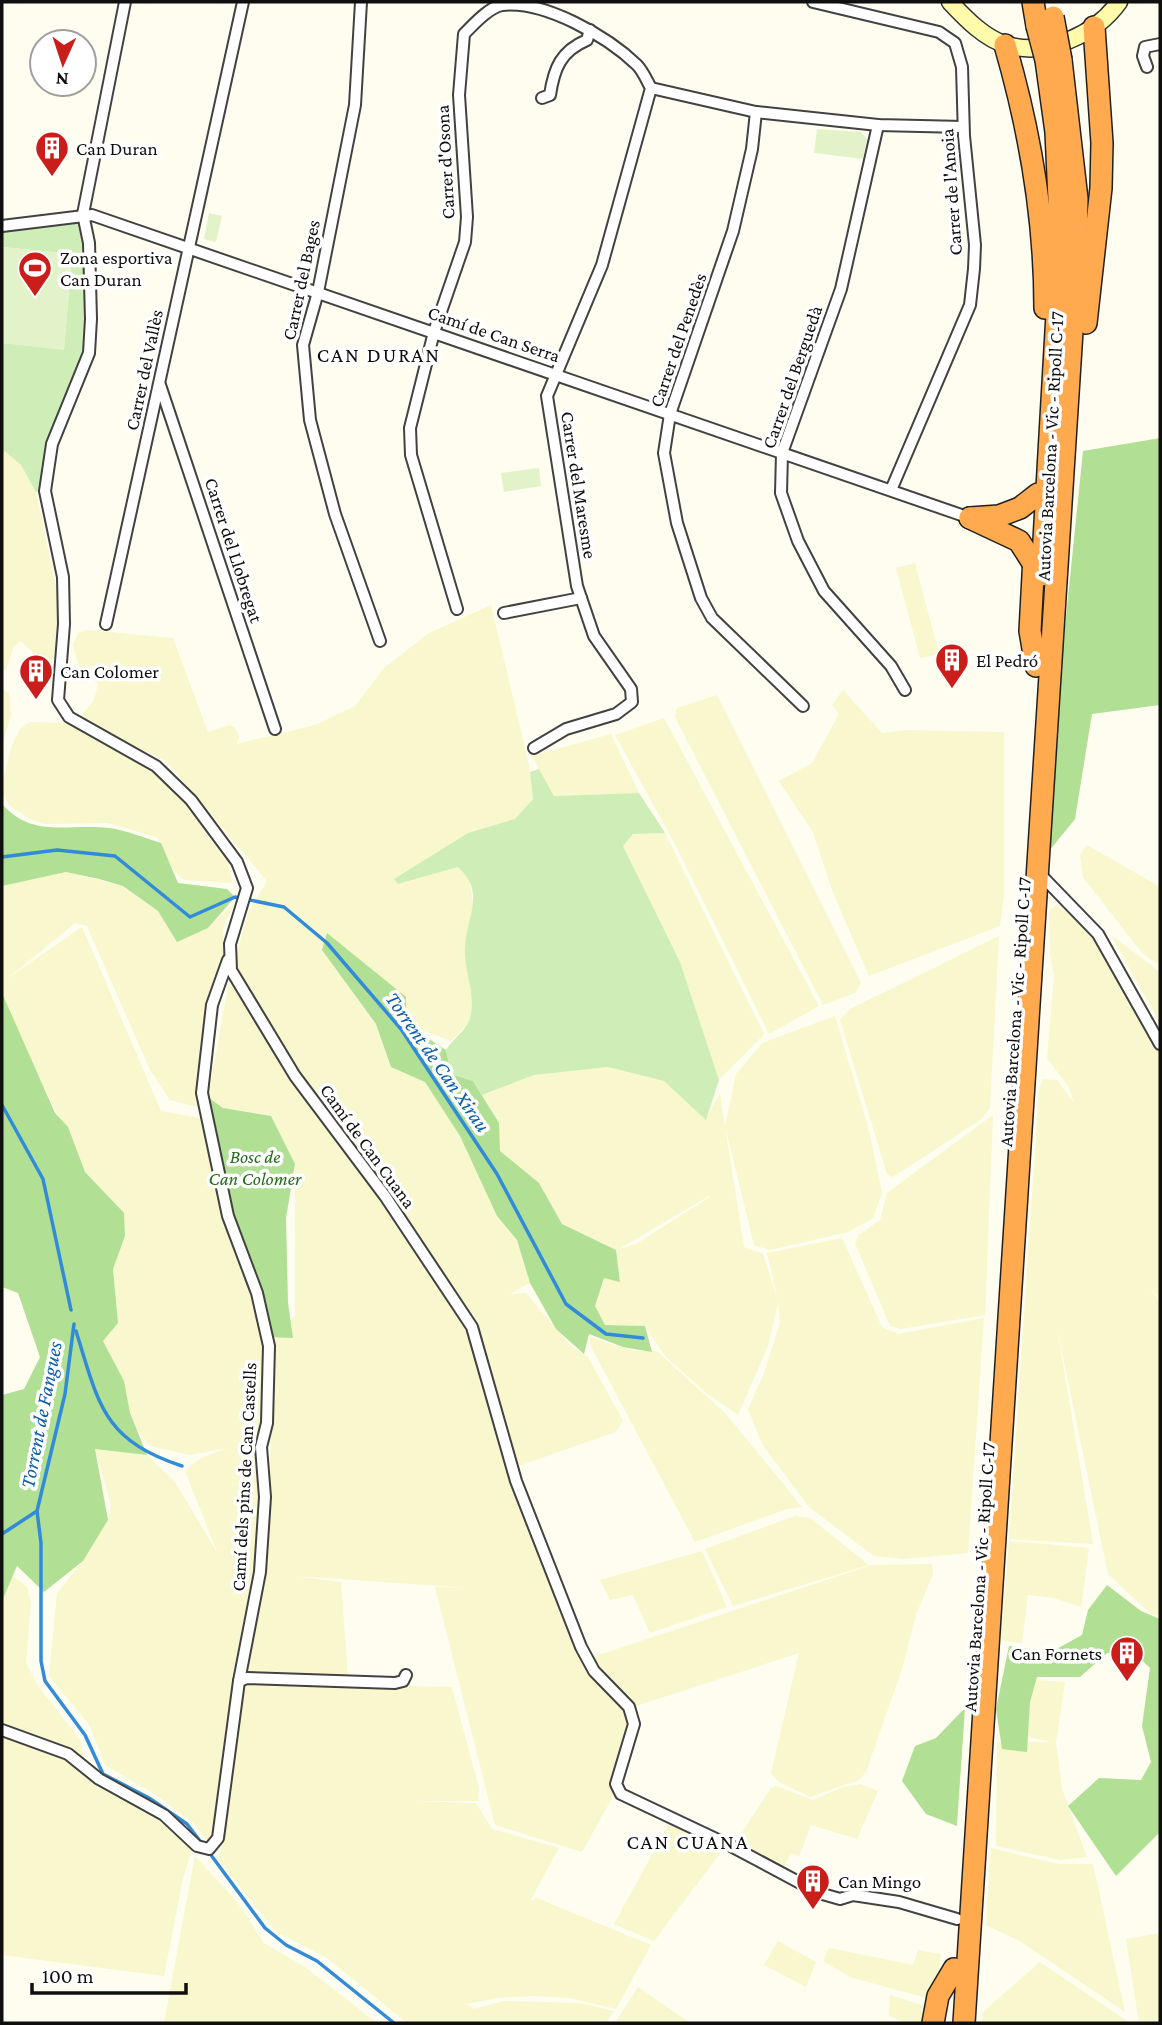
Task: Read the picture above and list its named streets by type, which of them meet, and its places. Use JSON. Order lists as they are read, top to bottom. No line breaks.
{"streets":{"highway":["Autovia Barcelona - Vic - Ripoll C-17"],"street":["Carrer d'Osona","Carrer de l'Anoia","Carrer del Bages","Camí de Can Serra","Carrer del Penedès","Carrer del Vallès","Carrer del Berguedà","Carrer del Maresme","Carrer del Llobregat","Camí de Can Cuana","Camí dels pins de Can Castells"]},"crossings":[["Carrer d'Osona","Camí de Can Serra"],["Carrer de l'Anoia","Camí de Can Serra"],["Carrer del Bages","Camí de Can Serra"],["Camí de Can Serra","Carrer del Penedès"],["Camí de Can Serra","Carrer del Vallès"],["Camí de Can Serra","Carrer del Berguedà"],["Camí de Can Serra","Carrer del Maresme"],["Carrer del Vallès","Carrer del Llobregat"],["Autovia Barcelona - Vic - Ripoll C-17","Camí de Can Cuana"],["Camí de Can Cuana","Camí dels pins de Can Castells"]],"districts":["CAN DURAN","CAN CUANA"],"water":["Torrent de Can Xirau","Torrent de Fangues"],"parks":["Bosc de Can Colomer"],"places":{"building":["Can Duran","El Pedró","Can Colomer","Can Fornets","Can Mingo"],"sports":["Zona esportiva Can Duran"]},"scale_bar":"100 m","north":"bottom"}
